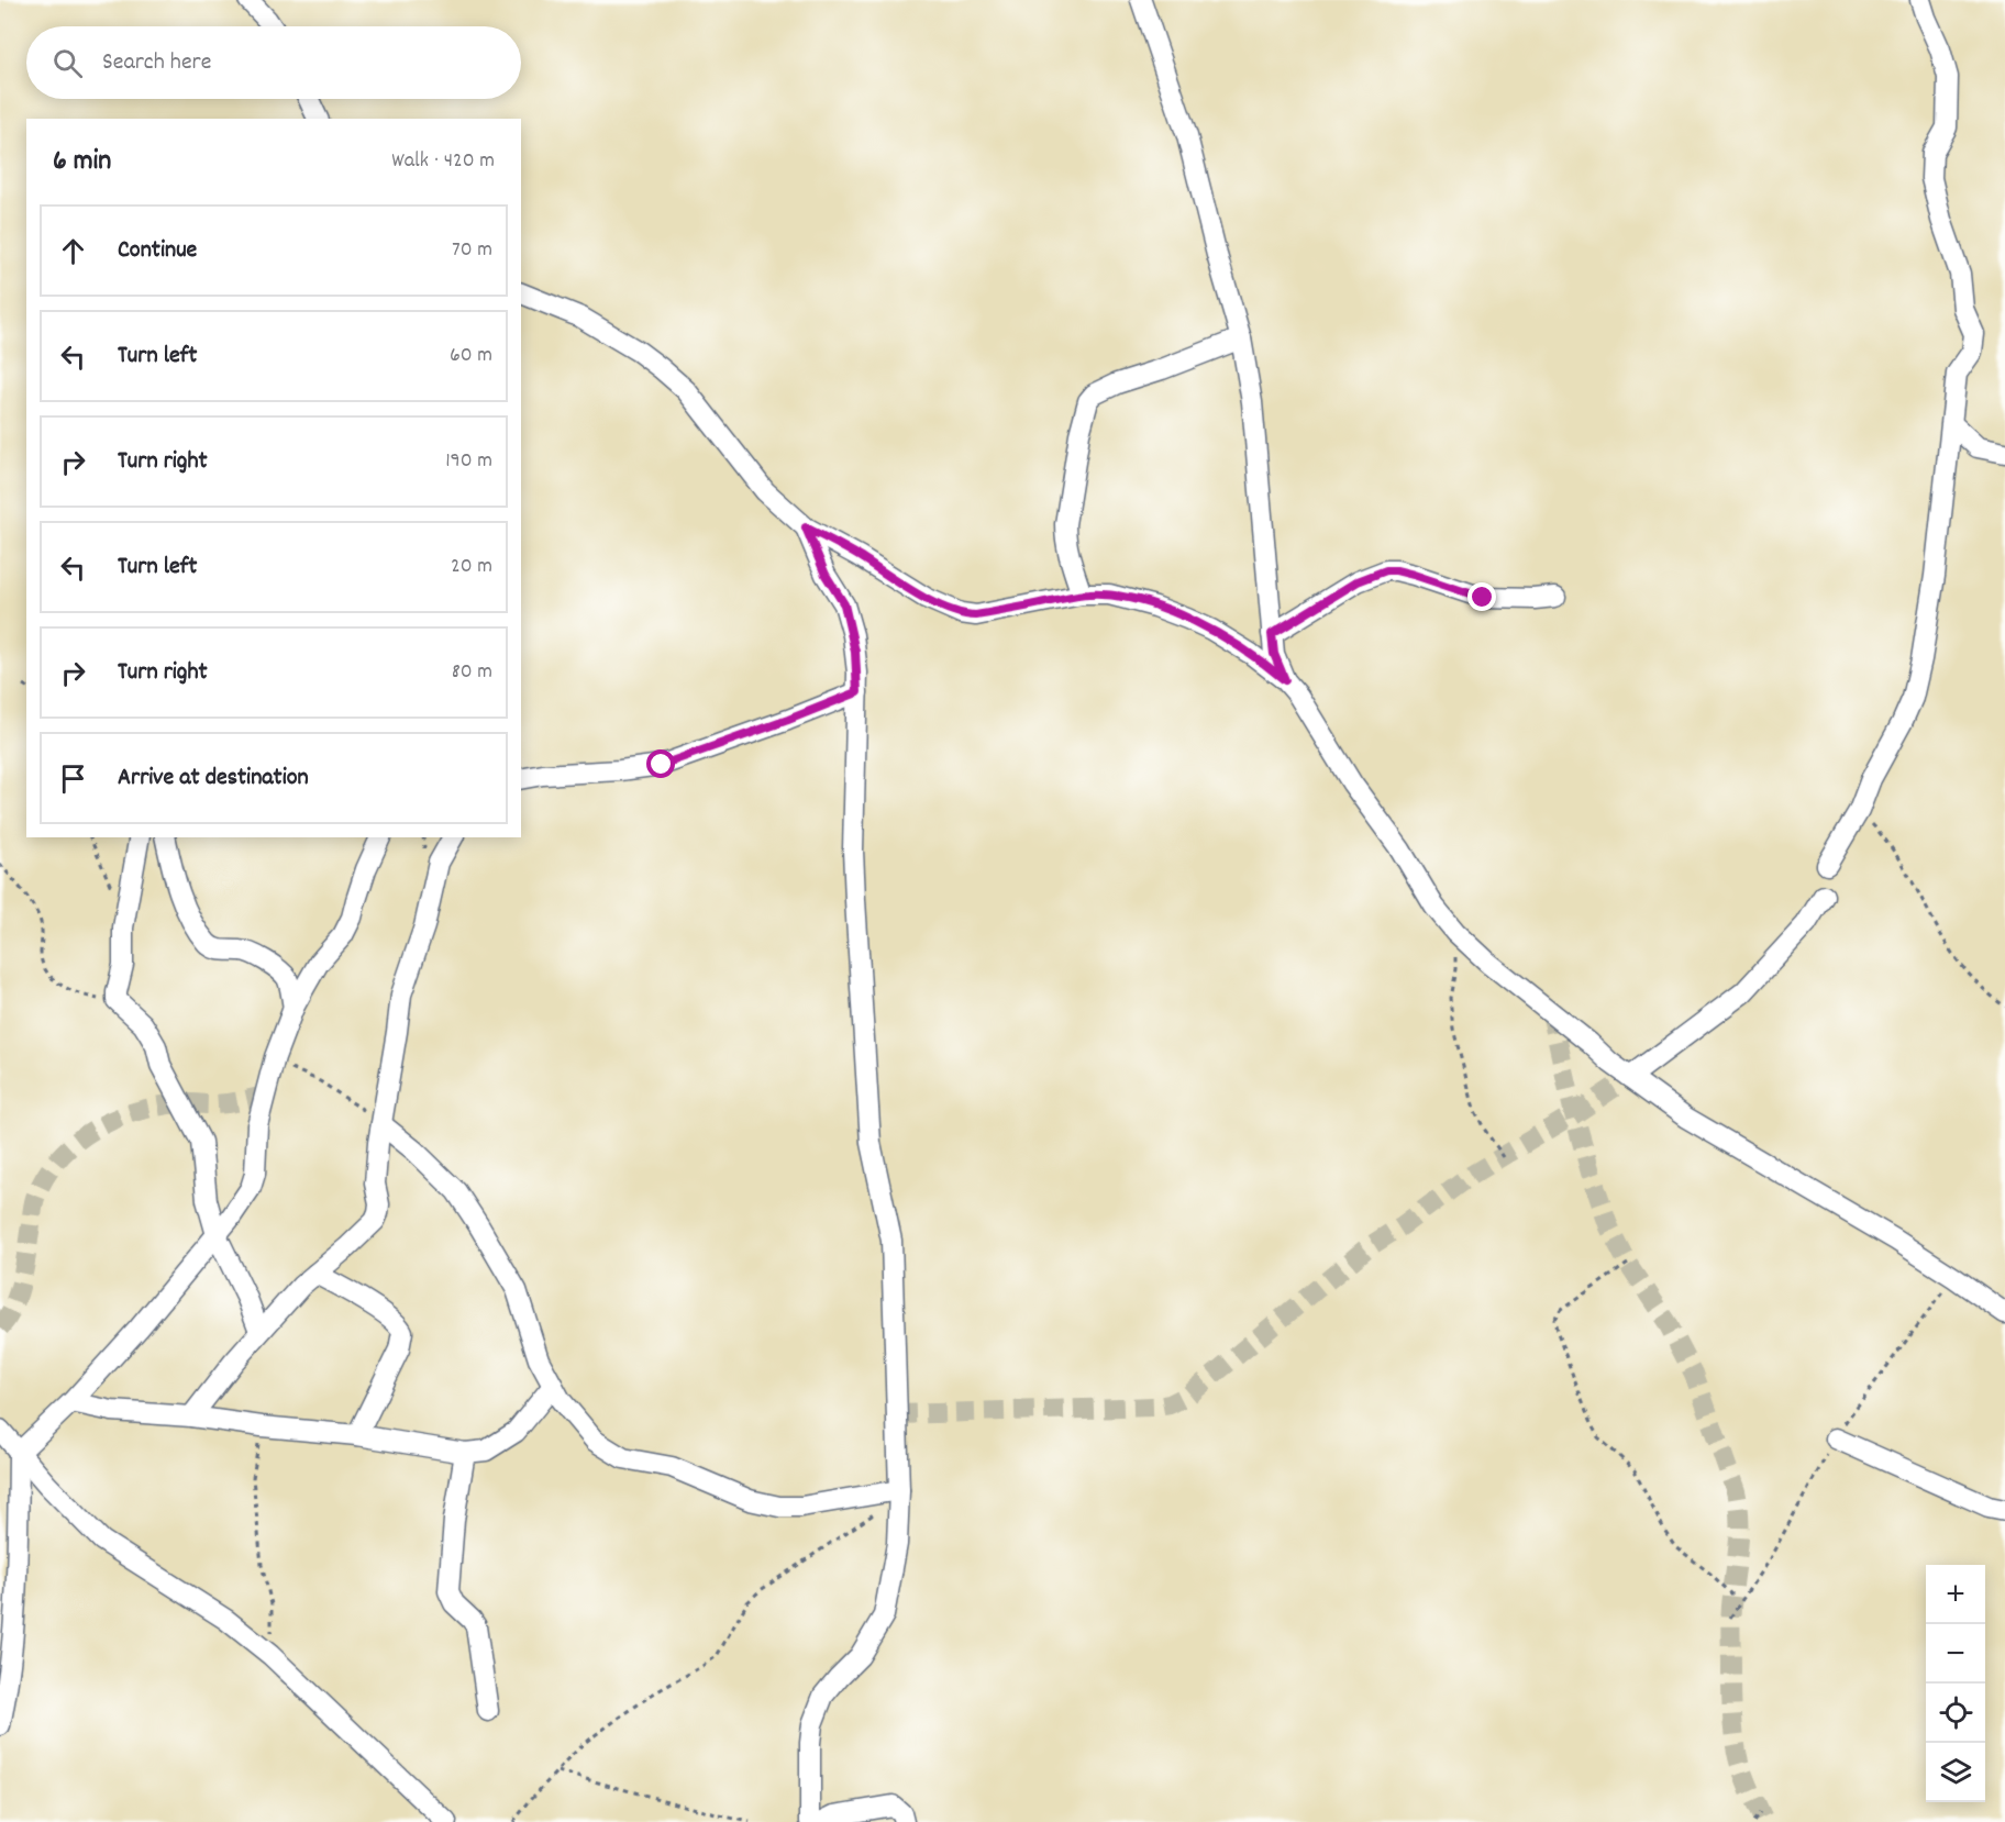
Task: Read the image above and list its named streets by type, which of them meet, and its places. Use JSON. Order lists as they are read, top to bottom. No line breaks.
{"page":{"search":"Search here","heading":["6 min","Walk · 420 m"],"list":[["Continue","70 m"],["Turn left","60 m"],["Turn right","190 m"],["Turn left","20 m"],["Turn right","80 m"],"Arrive at destination"],"map_buttons":["+","−"]}}
